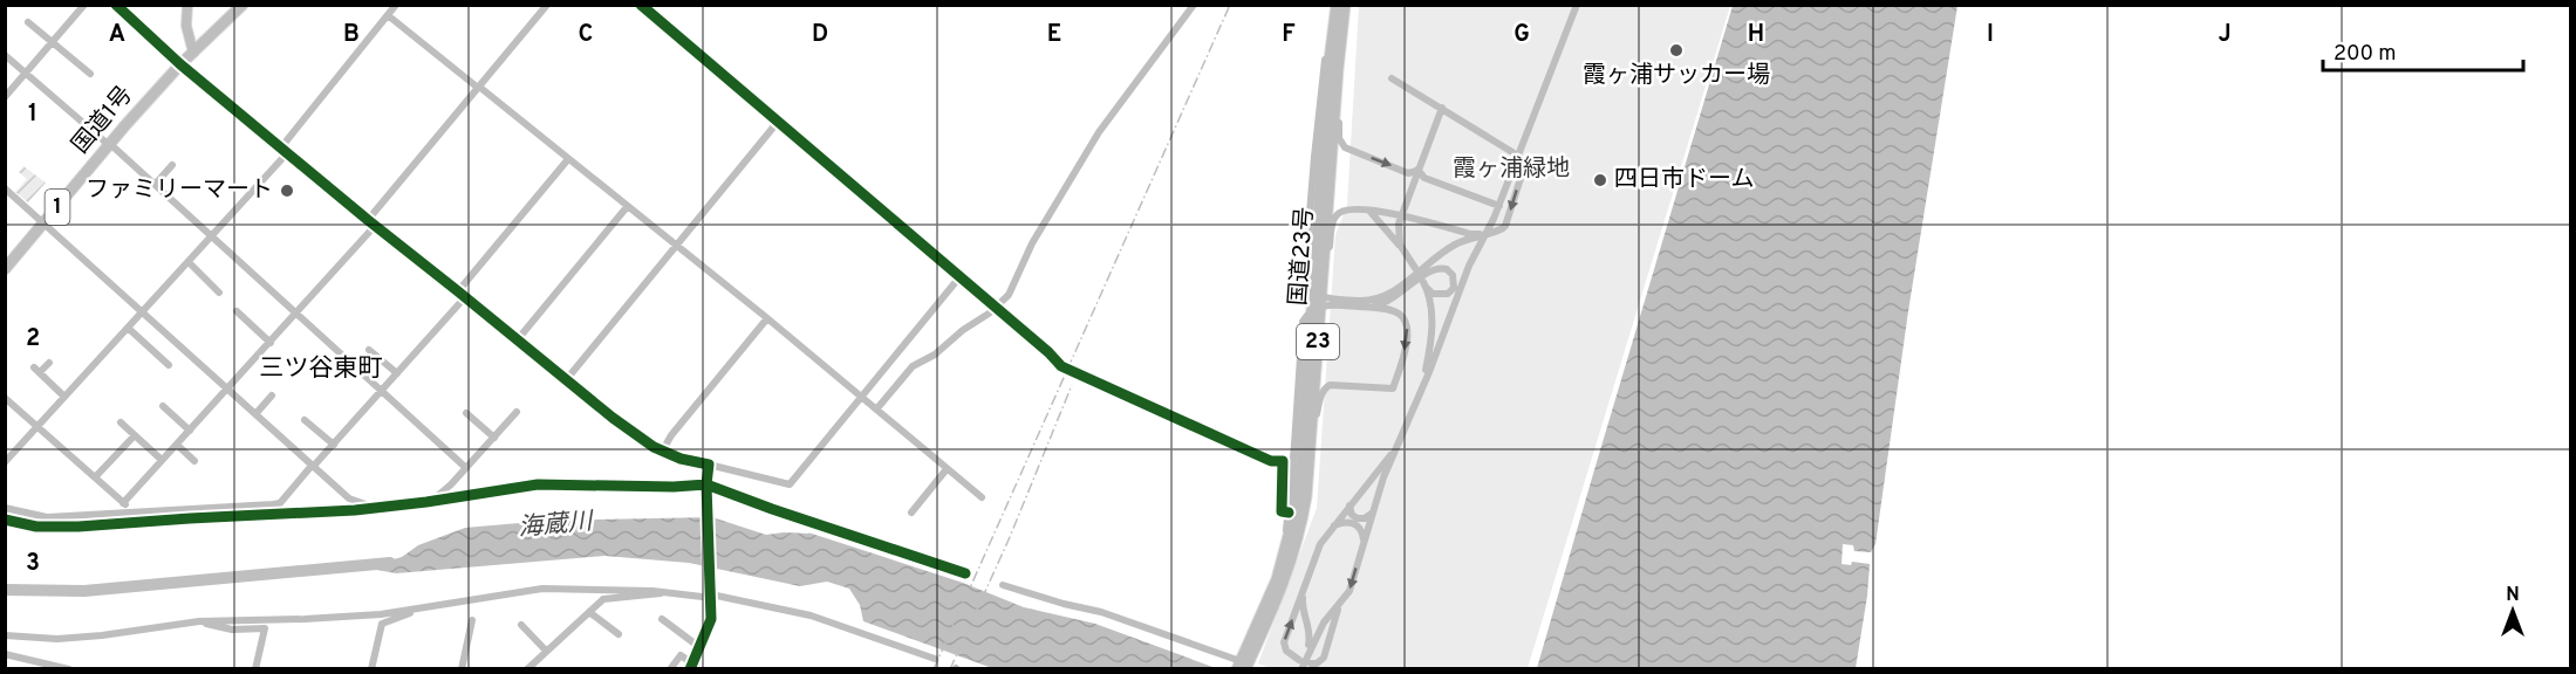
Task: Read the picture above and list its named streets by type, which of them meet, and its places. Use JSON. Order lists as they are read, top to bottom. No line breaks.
{"streets":{"highway":["国道1号","1","国道23号","23"]},"districts":["三ツ谷東町"],"water":["海蔵川"],"parks":["霞ヶ浦緑地"],"places":["霞ヶ浦サッカー場","四日市ドーム","ファミリーマート"],"scale_bar":"200 m","north":"top","grid":{"columns":["A","B","C","D","E","F","G","H","I","J"],"rows":["1","2","3"]}}
